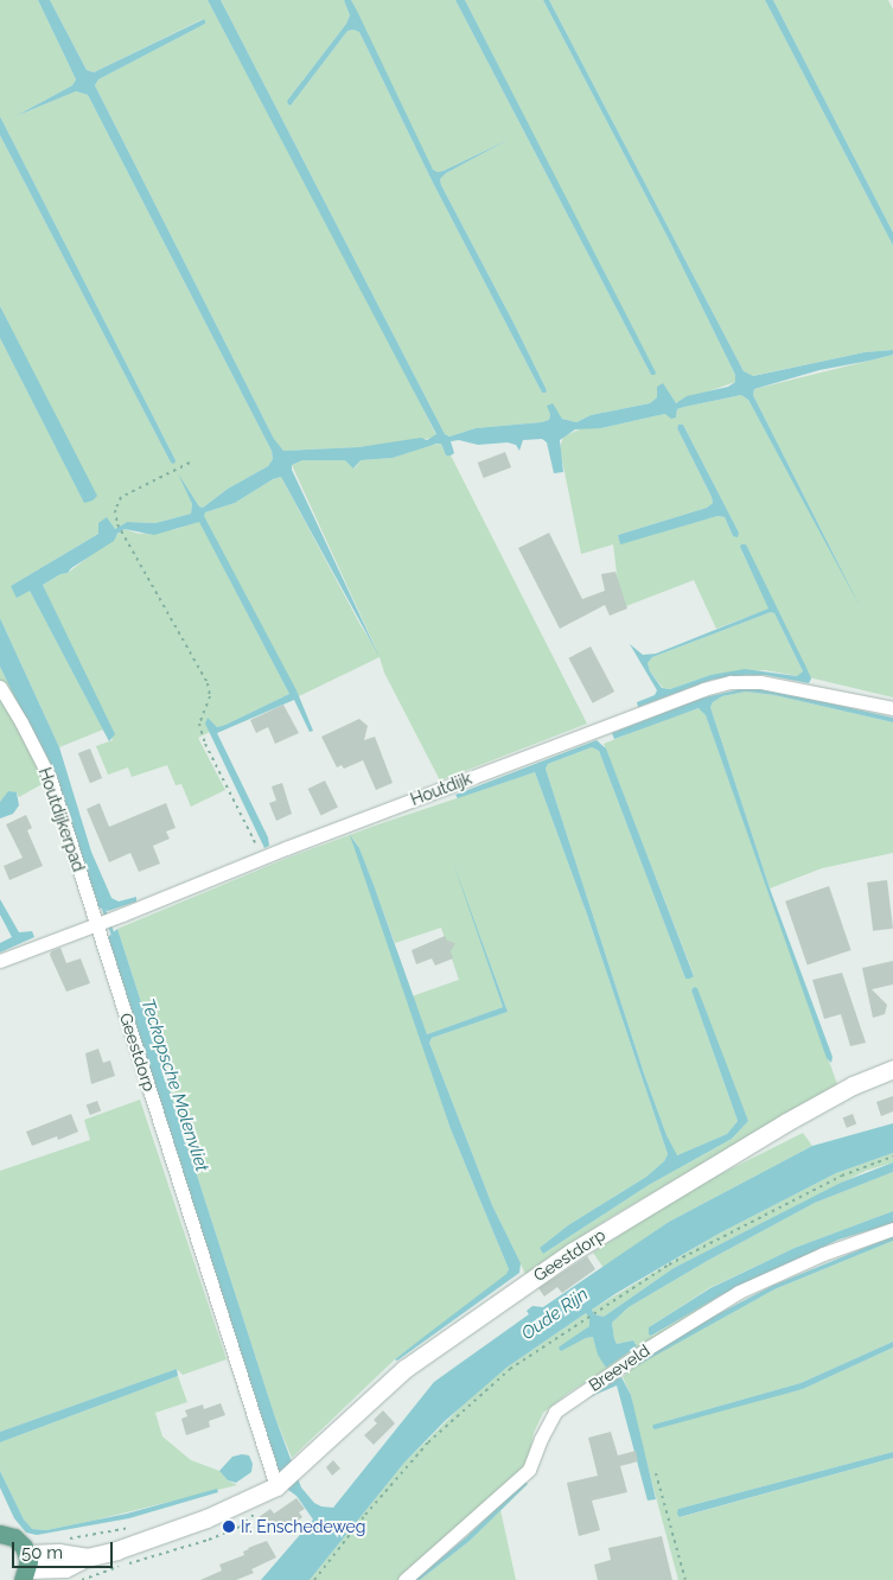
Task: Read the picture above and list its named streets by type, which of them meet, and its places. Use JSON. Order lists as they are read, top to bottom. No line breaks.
{"streets":{"main road":["Geestdorp"],"street":["Houtdijk","Houtdijkerpad","Breeveld"]},"crossings":[["Houtdijk","Houtdijkerpad"],["Houtdijk","Geestdorp"],["Houtdijkerpad","Geestdorp"]],"water":["Teckopsche Molenvliet","Oude Rijn"],"places":["Ir. Enschedeweg"],"scale_bar":"50 m"}
